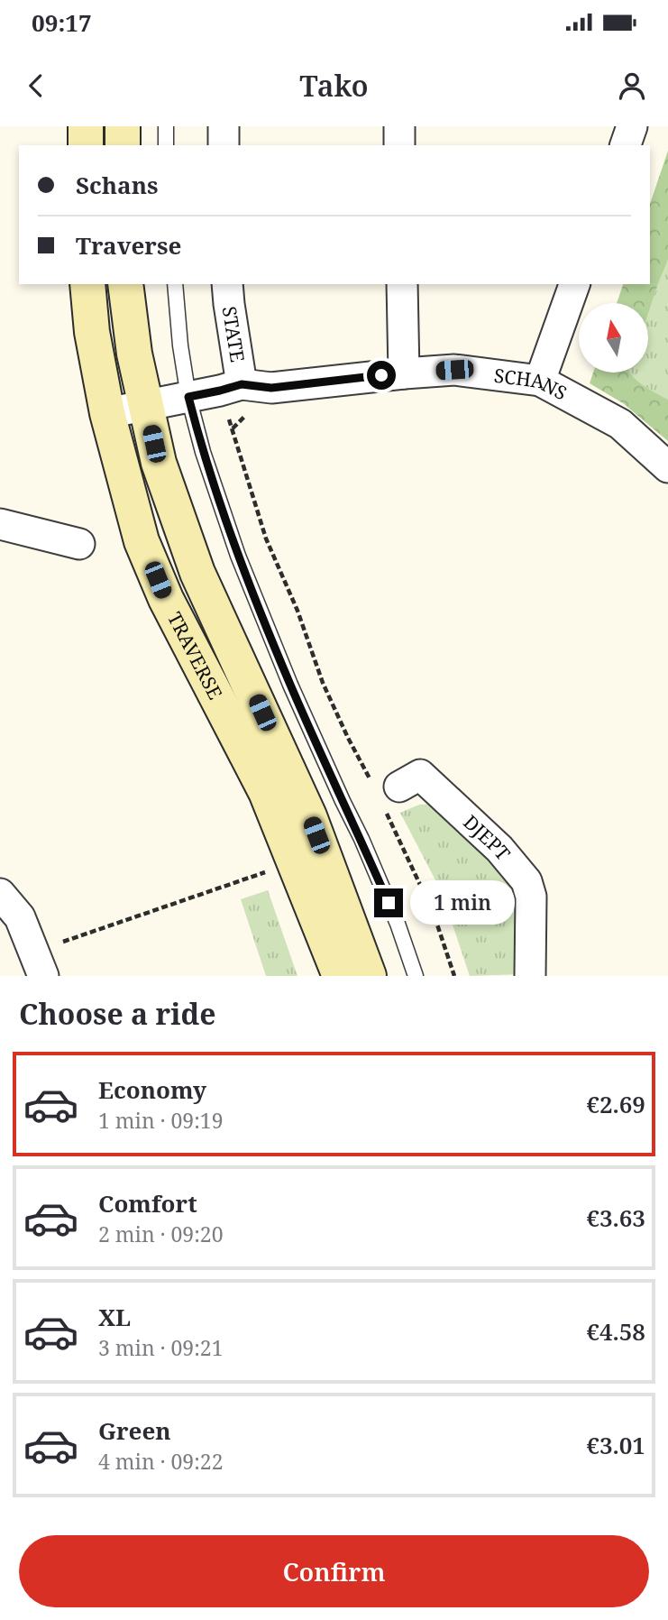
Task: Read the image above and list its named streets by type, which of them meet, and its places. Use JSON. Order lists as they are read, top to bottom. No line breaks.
{"streets":{"street":["STATE","SCHANS","TRAVERSE","DJEPT"]},"crossings":[["STATE","SCHANS"],["SCHANS","TRAVERSE"]],"north":"top","page":{"status":"09:17","header":"Tako","banner":["Schans","Traverse"],"bubble":"1 min","heading":"Choose a ride","list":[{"name":"Economy","note":"1 min · 09:19","value":"€2.69"},{"name":"Comfort","note":"2 min · 09:20","value":"€3.63"},{"name":"XL","note":"3 min · 09:21","value":"€4.58"},{"name":"Green","note":"4 min · 09:22","value":"€3.01"}],"buttons":"Confirm"}}
